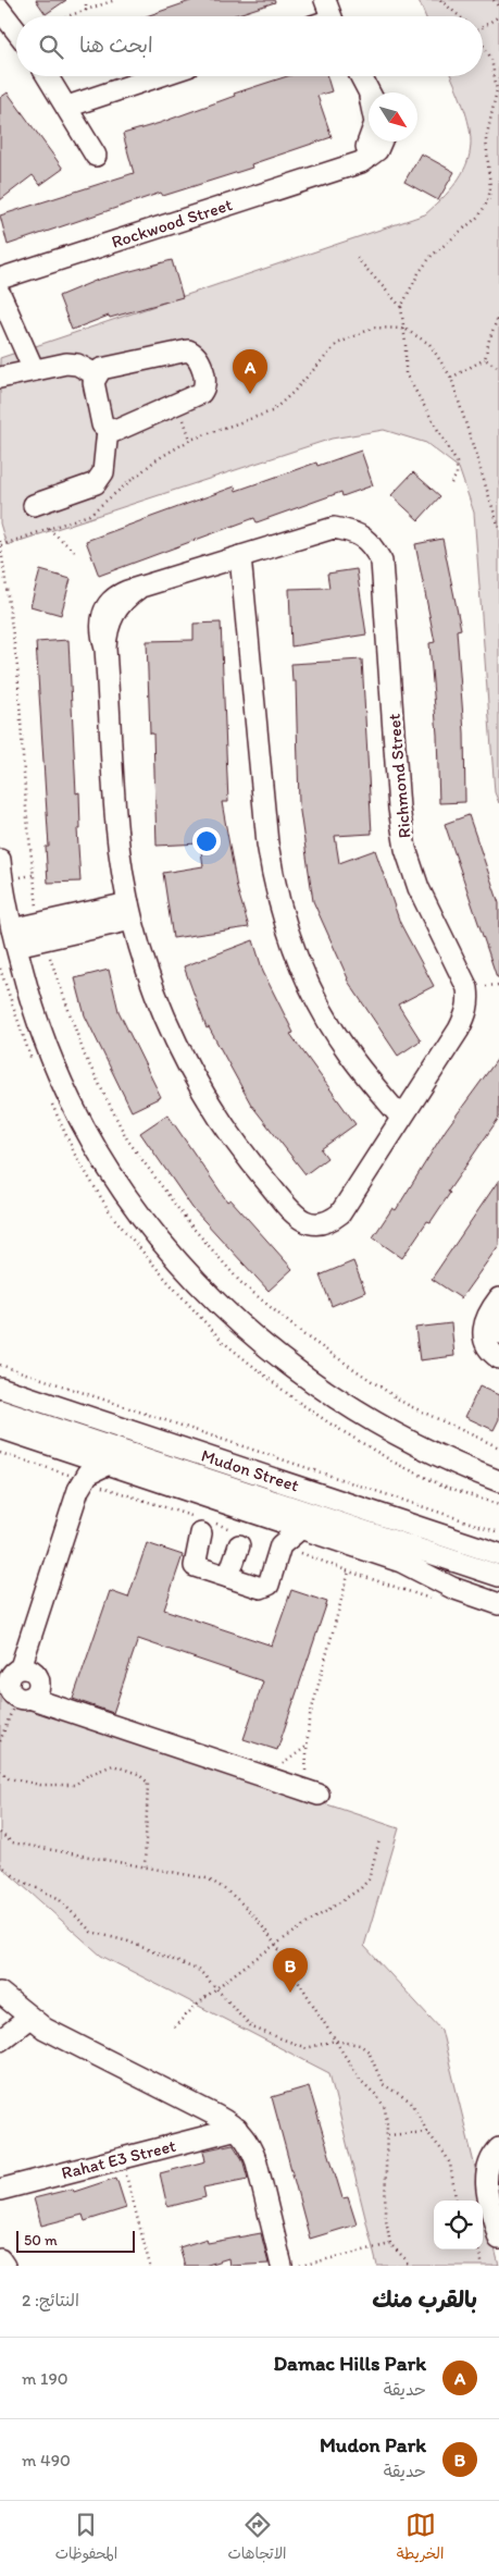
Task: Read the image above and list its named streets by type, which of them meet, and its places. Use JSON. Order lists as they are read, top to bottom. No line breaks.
{"streets":{"street":["Rockwood Street","Richmond Street","Mudon Street","Rahat E3 Street"]},"scale_bar":"50 m","north":"bottom right","page":{"search":"ابحث هنا","pins":["A","B"],"scale":"50 m","heading":["بالقرب منك","النتائج: 2"],"list":[{"mark":"A","name":"Damac Hills Park","note":"حديقة","value":"190 m"},{"mark":"B","name":"Mudon Park","note":"حديقة","value":"490 m"}],"nav":["الخريطة","الاتجاهات","المحفوظات"]}}
